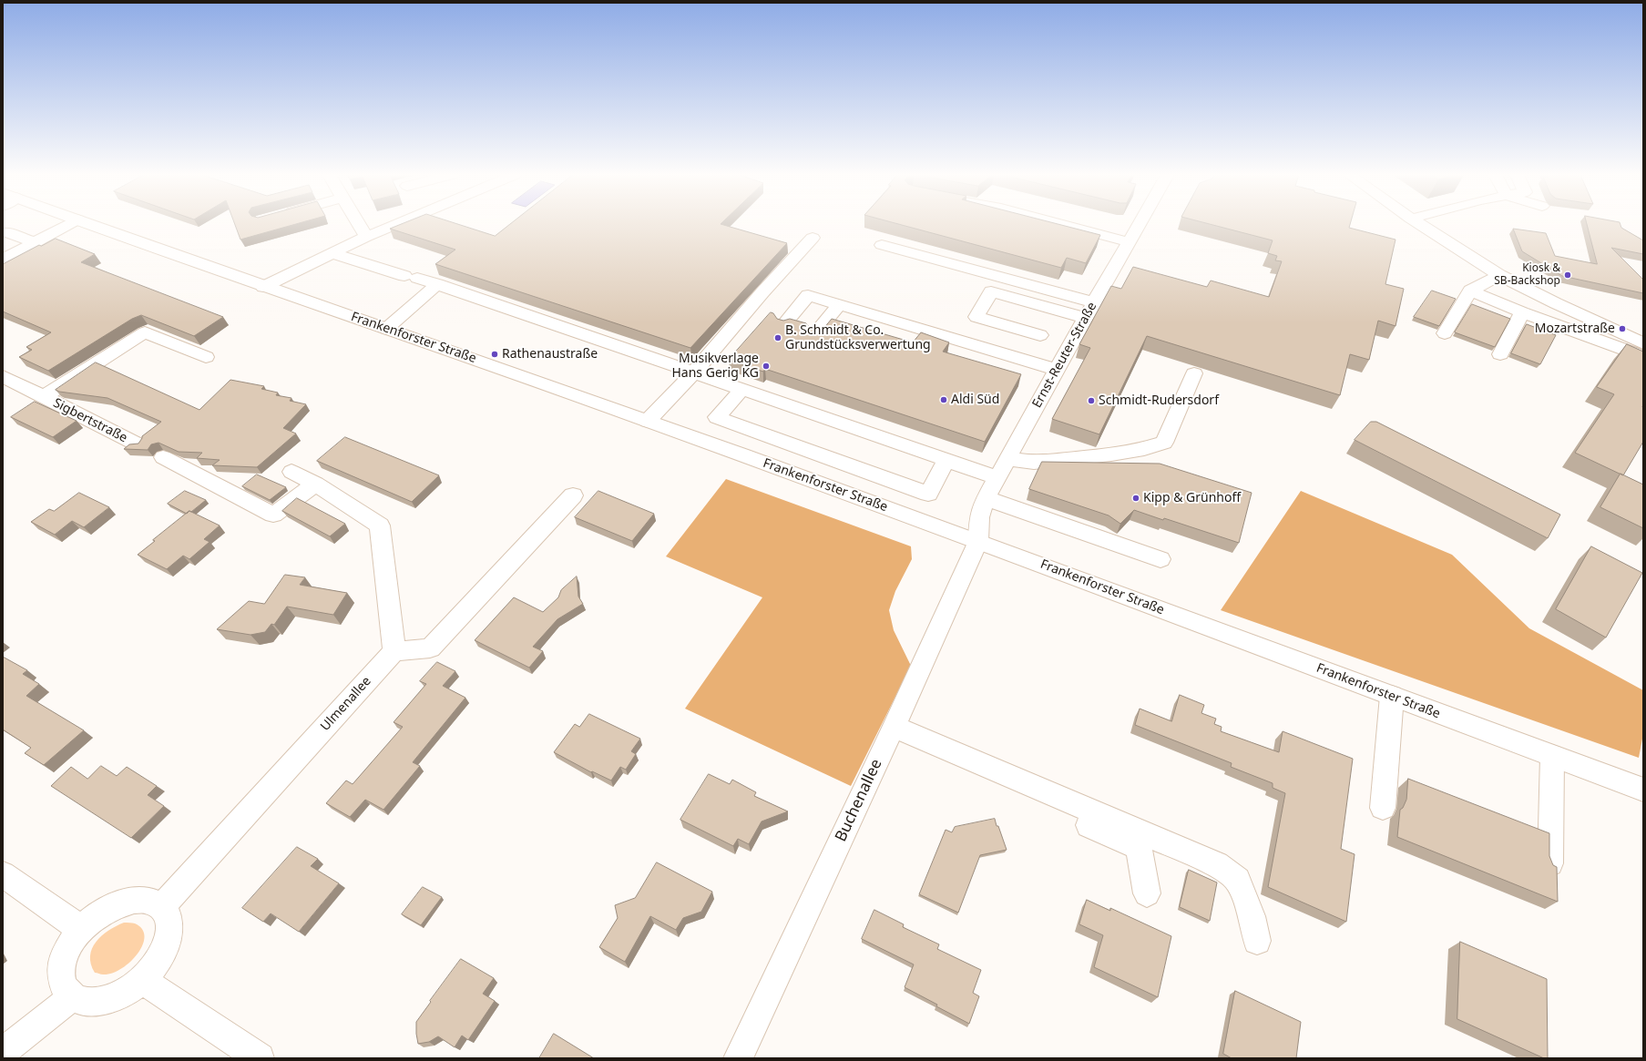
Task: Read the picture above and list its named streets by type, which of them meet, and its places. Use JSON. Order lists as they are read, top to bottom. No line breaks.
{"streets":{"street":["Frankenforster Straße","Ernst-Reuter-Straße","Sigbertstraße","Ulmenallee","Buchenallee"]},"crossings":[["Frankenforster Straße","Ernst-Reuter-Straße"],["Frankenforster Straße","Buchenallee"],["Ernst-Reuter-Straße","Buchenallee"]],"places":["Kiosk & SB-Backshop","Mozartstraße","B. Schmidt & Co. Grundstücksverwertung","Rathenaustraße","Musikverlage Hans Gerig KG","Aldi Süd","Schmidt-Rudersdorf","Kipp & Grünhoff"]}
